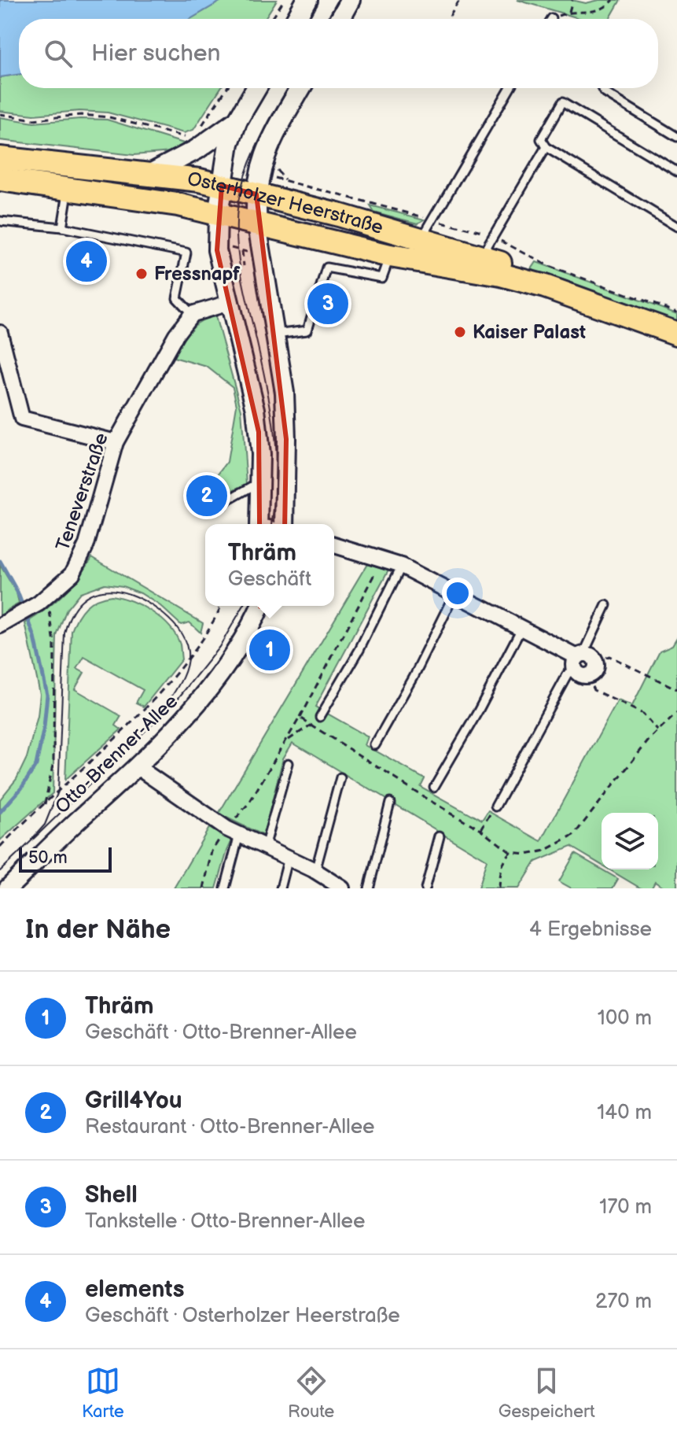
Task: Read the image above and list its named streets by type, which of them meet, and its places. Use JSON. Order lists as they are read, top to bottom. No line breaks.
{"streets":{"main road":["Osterholzer Heerstraße"],"street":["Teneverstraße","Otto-Brenner-Allee"]},"places":["Fressnapf","Kaiser Palast"],"scale_bar":"50 m","page":{"search":"Hier suchen","pins":["4","3","2","1"],"popup":["Thräm","Geschäft"],"scale":"50 m","heading":["In der Nähe","4 Ergebnisse"],"list":[{"mark":"1","name":"Thräm","note":"Geschäft · Otto-Brenner-Allee","value":"100 m"},{"mark":"2","name":"Grill4You","note":"Restaurant · Otto-Brenner-Allee","value":"140 m"},{"mark":"3","name":"Shell","note":"Tankstelle · Otto-Brenner-Allee","value":"170 m"},{"mark":"4","name":"elements","note":"Geschäft · Osterholzer Heerstraße","value":"270 m"}],"nav":["Karte","Route","Gespeichert"]}}
